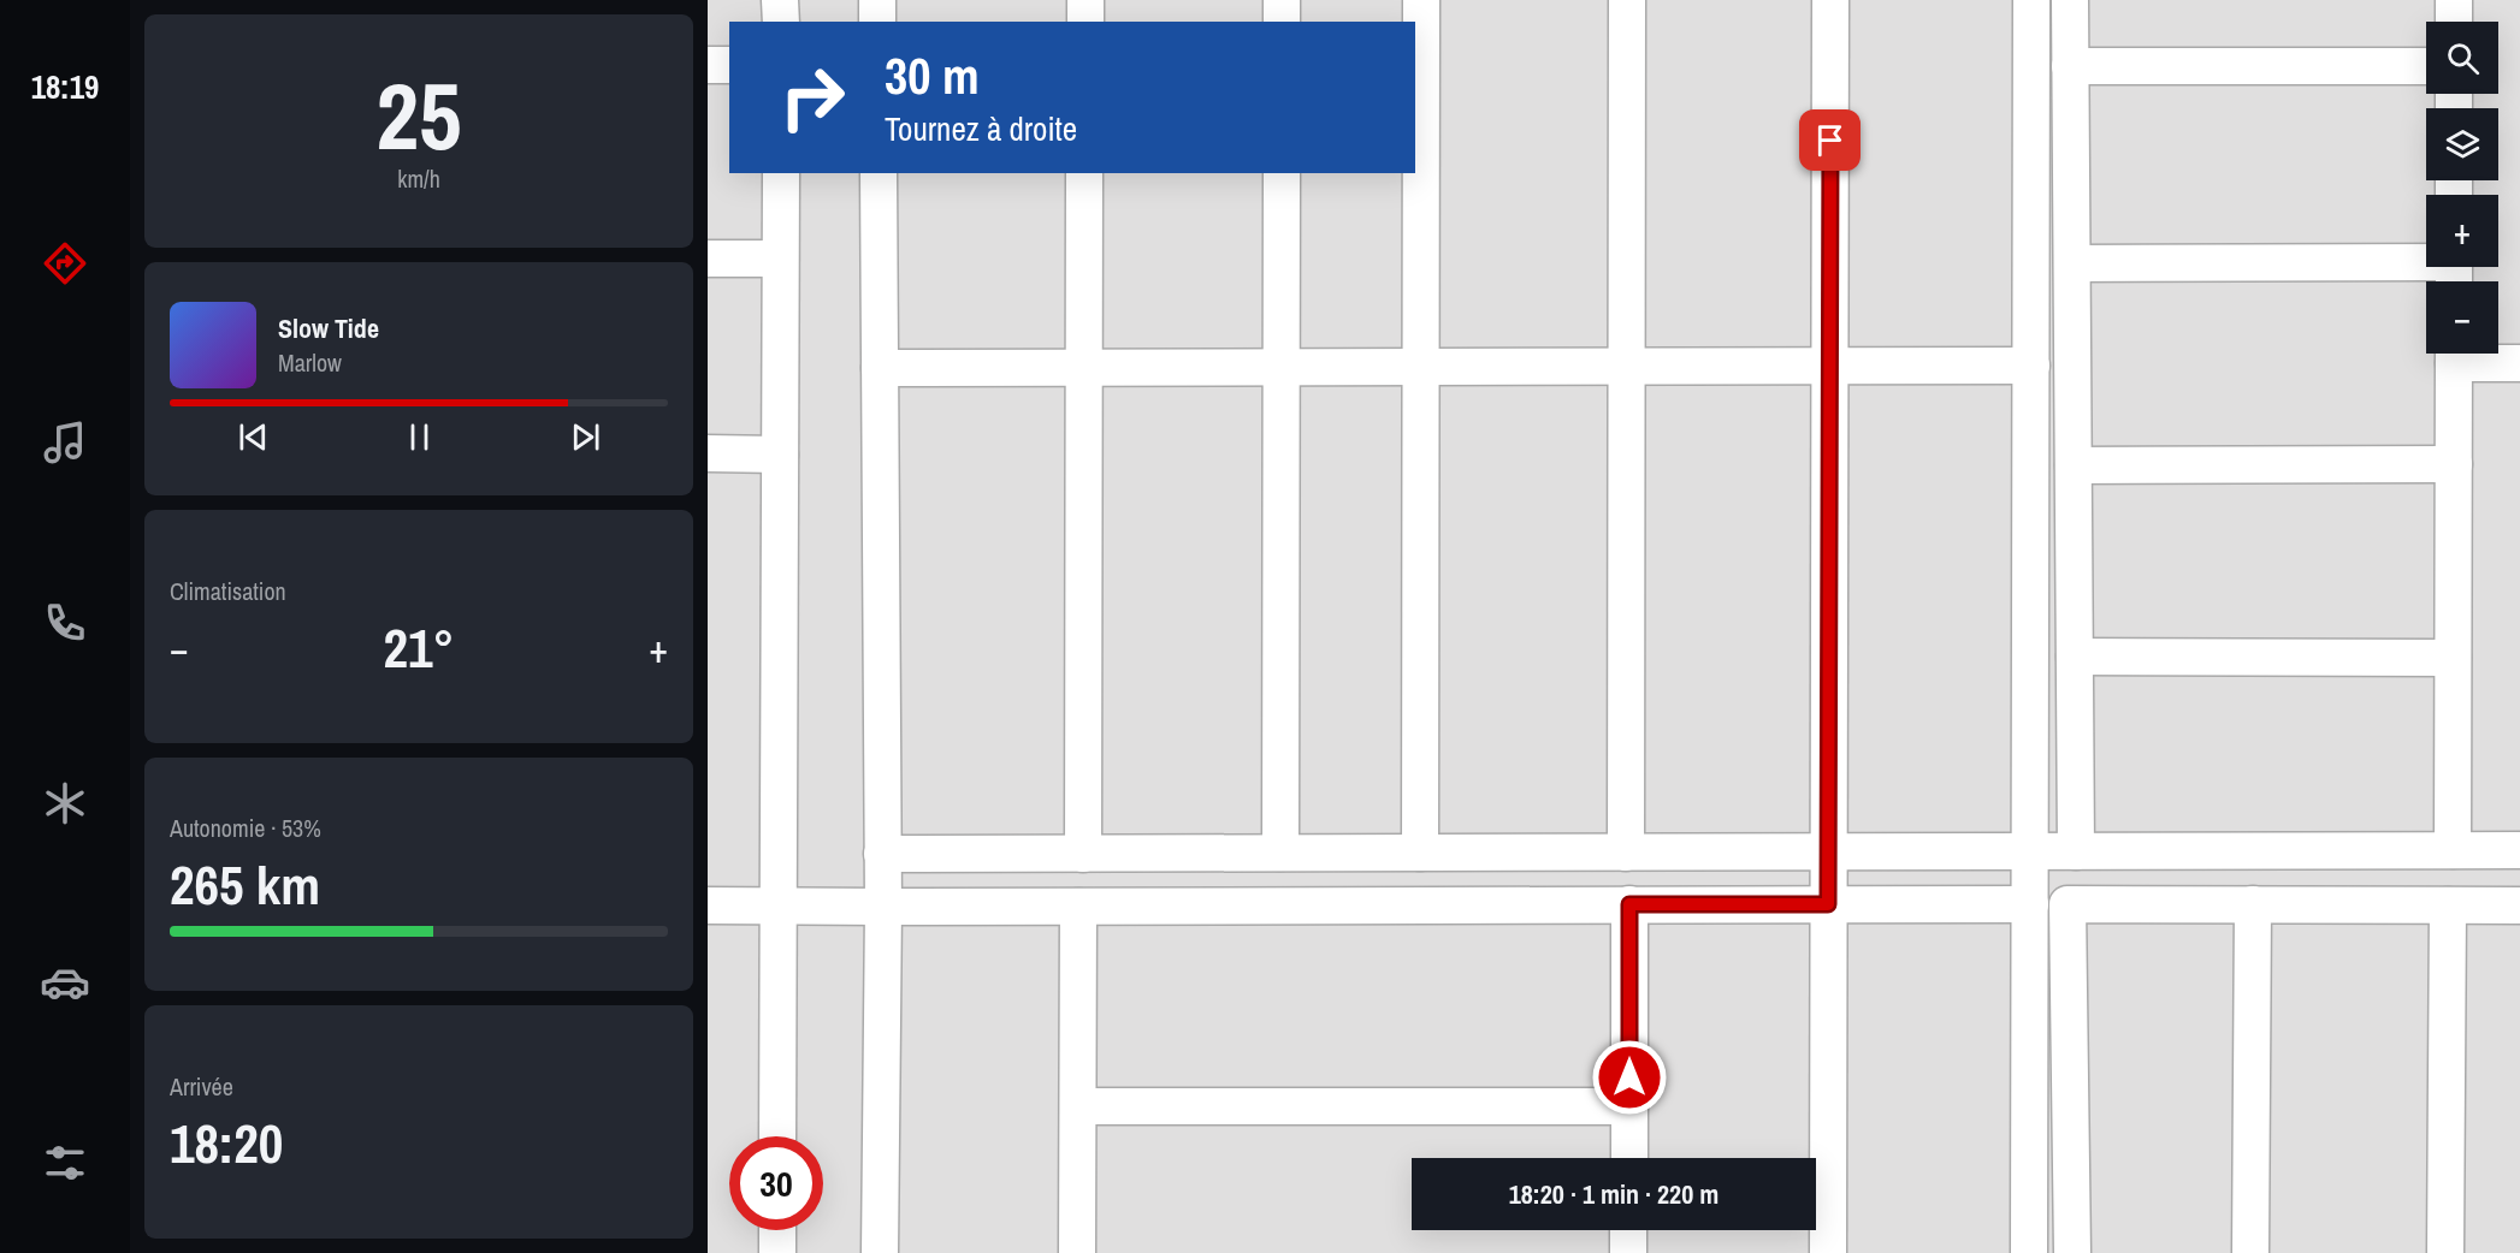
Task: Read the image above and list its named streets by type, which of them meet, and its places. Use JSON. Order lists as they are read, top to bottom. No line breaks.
{"page":{"tabs":"18:19","tile":[["25","km/h"],"Climatisation",["Autonomie · 53%","265 km"],["Arrivée","18:20"]],"map_buttons":["+","−"],"turn":["30 m","Tournez à droite"],"song":["Slow Tide","Marlow"],"heat":["−","21°","+"],"limit":"30","trip":"18:20 · 1 min · 220 m"}}
